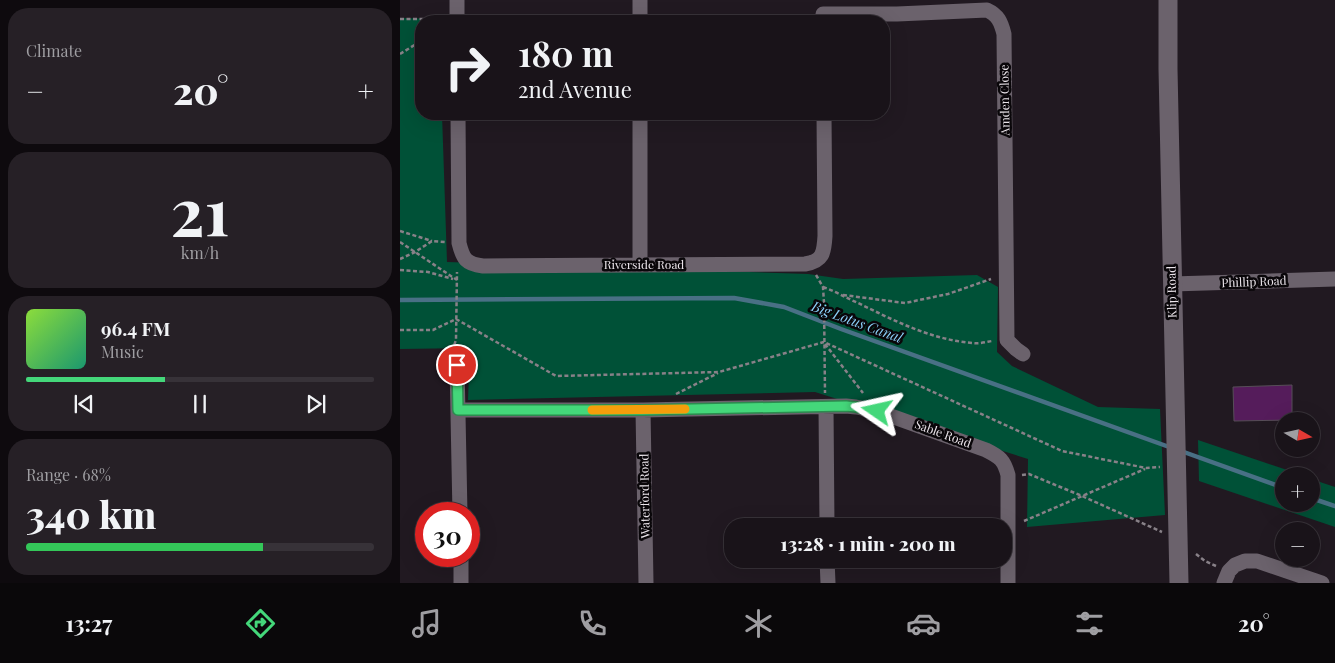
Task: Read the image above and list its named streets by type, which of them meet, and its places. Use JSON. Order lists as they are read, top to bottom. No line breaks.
{"streets":{"street":["Amden Close","Riverside Road","Phillip Road","Klip Road","Sable Road","Waterford Road"]},"crossings":[["Phillip Road","Klip Road"],["Sable Road","Waterford Road"]],"water":["Big Lotus Canal"],"north":"right","page":{"tile":["Climate",["21","km/h"],["Range · 68%","340 km"]],"turn":["180 m","2nd Avenue"],"heat":["−","20°","+"],"song":["96.4 FM","Music"],"map_buttons":["+","−"],"limit":"30","trip":"13:28 · 1 min · 200 m","tabs":["13:27","20°"]}}
